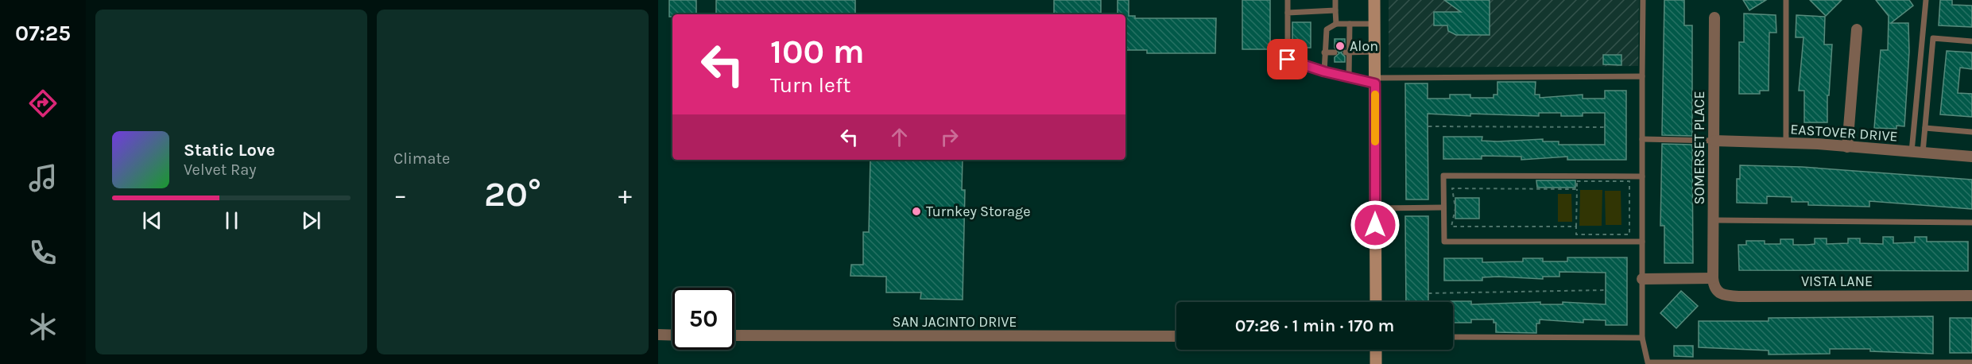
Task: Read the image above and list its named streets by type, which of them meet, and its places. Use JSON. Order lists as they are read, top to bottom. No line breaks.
{"streets":{"street":["EASTOVER DRIVE","SOMERSET PLACE","VISTA LANE","SAN JACINTO DRIVE"]},"crossings":[["EASTOVER DRIVE","SOMERSET PLACE"],["SOMERSET PLACE","VISTA LANE"]],"places":["Alon","Turnkey Storage"],"page":{"tabs":"07:25","tile":"Climate","turn":["100 m","Turn left"],"song":["Static Love","Velvet Ray"],"heat":["−","20°","+"],"limit":"50","trip":"07:26 · 1 min · 170 m"}}
